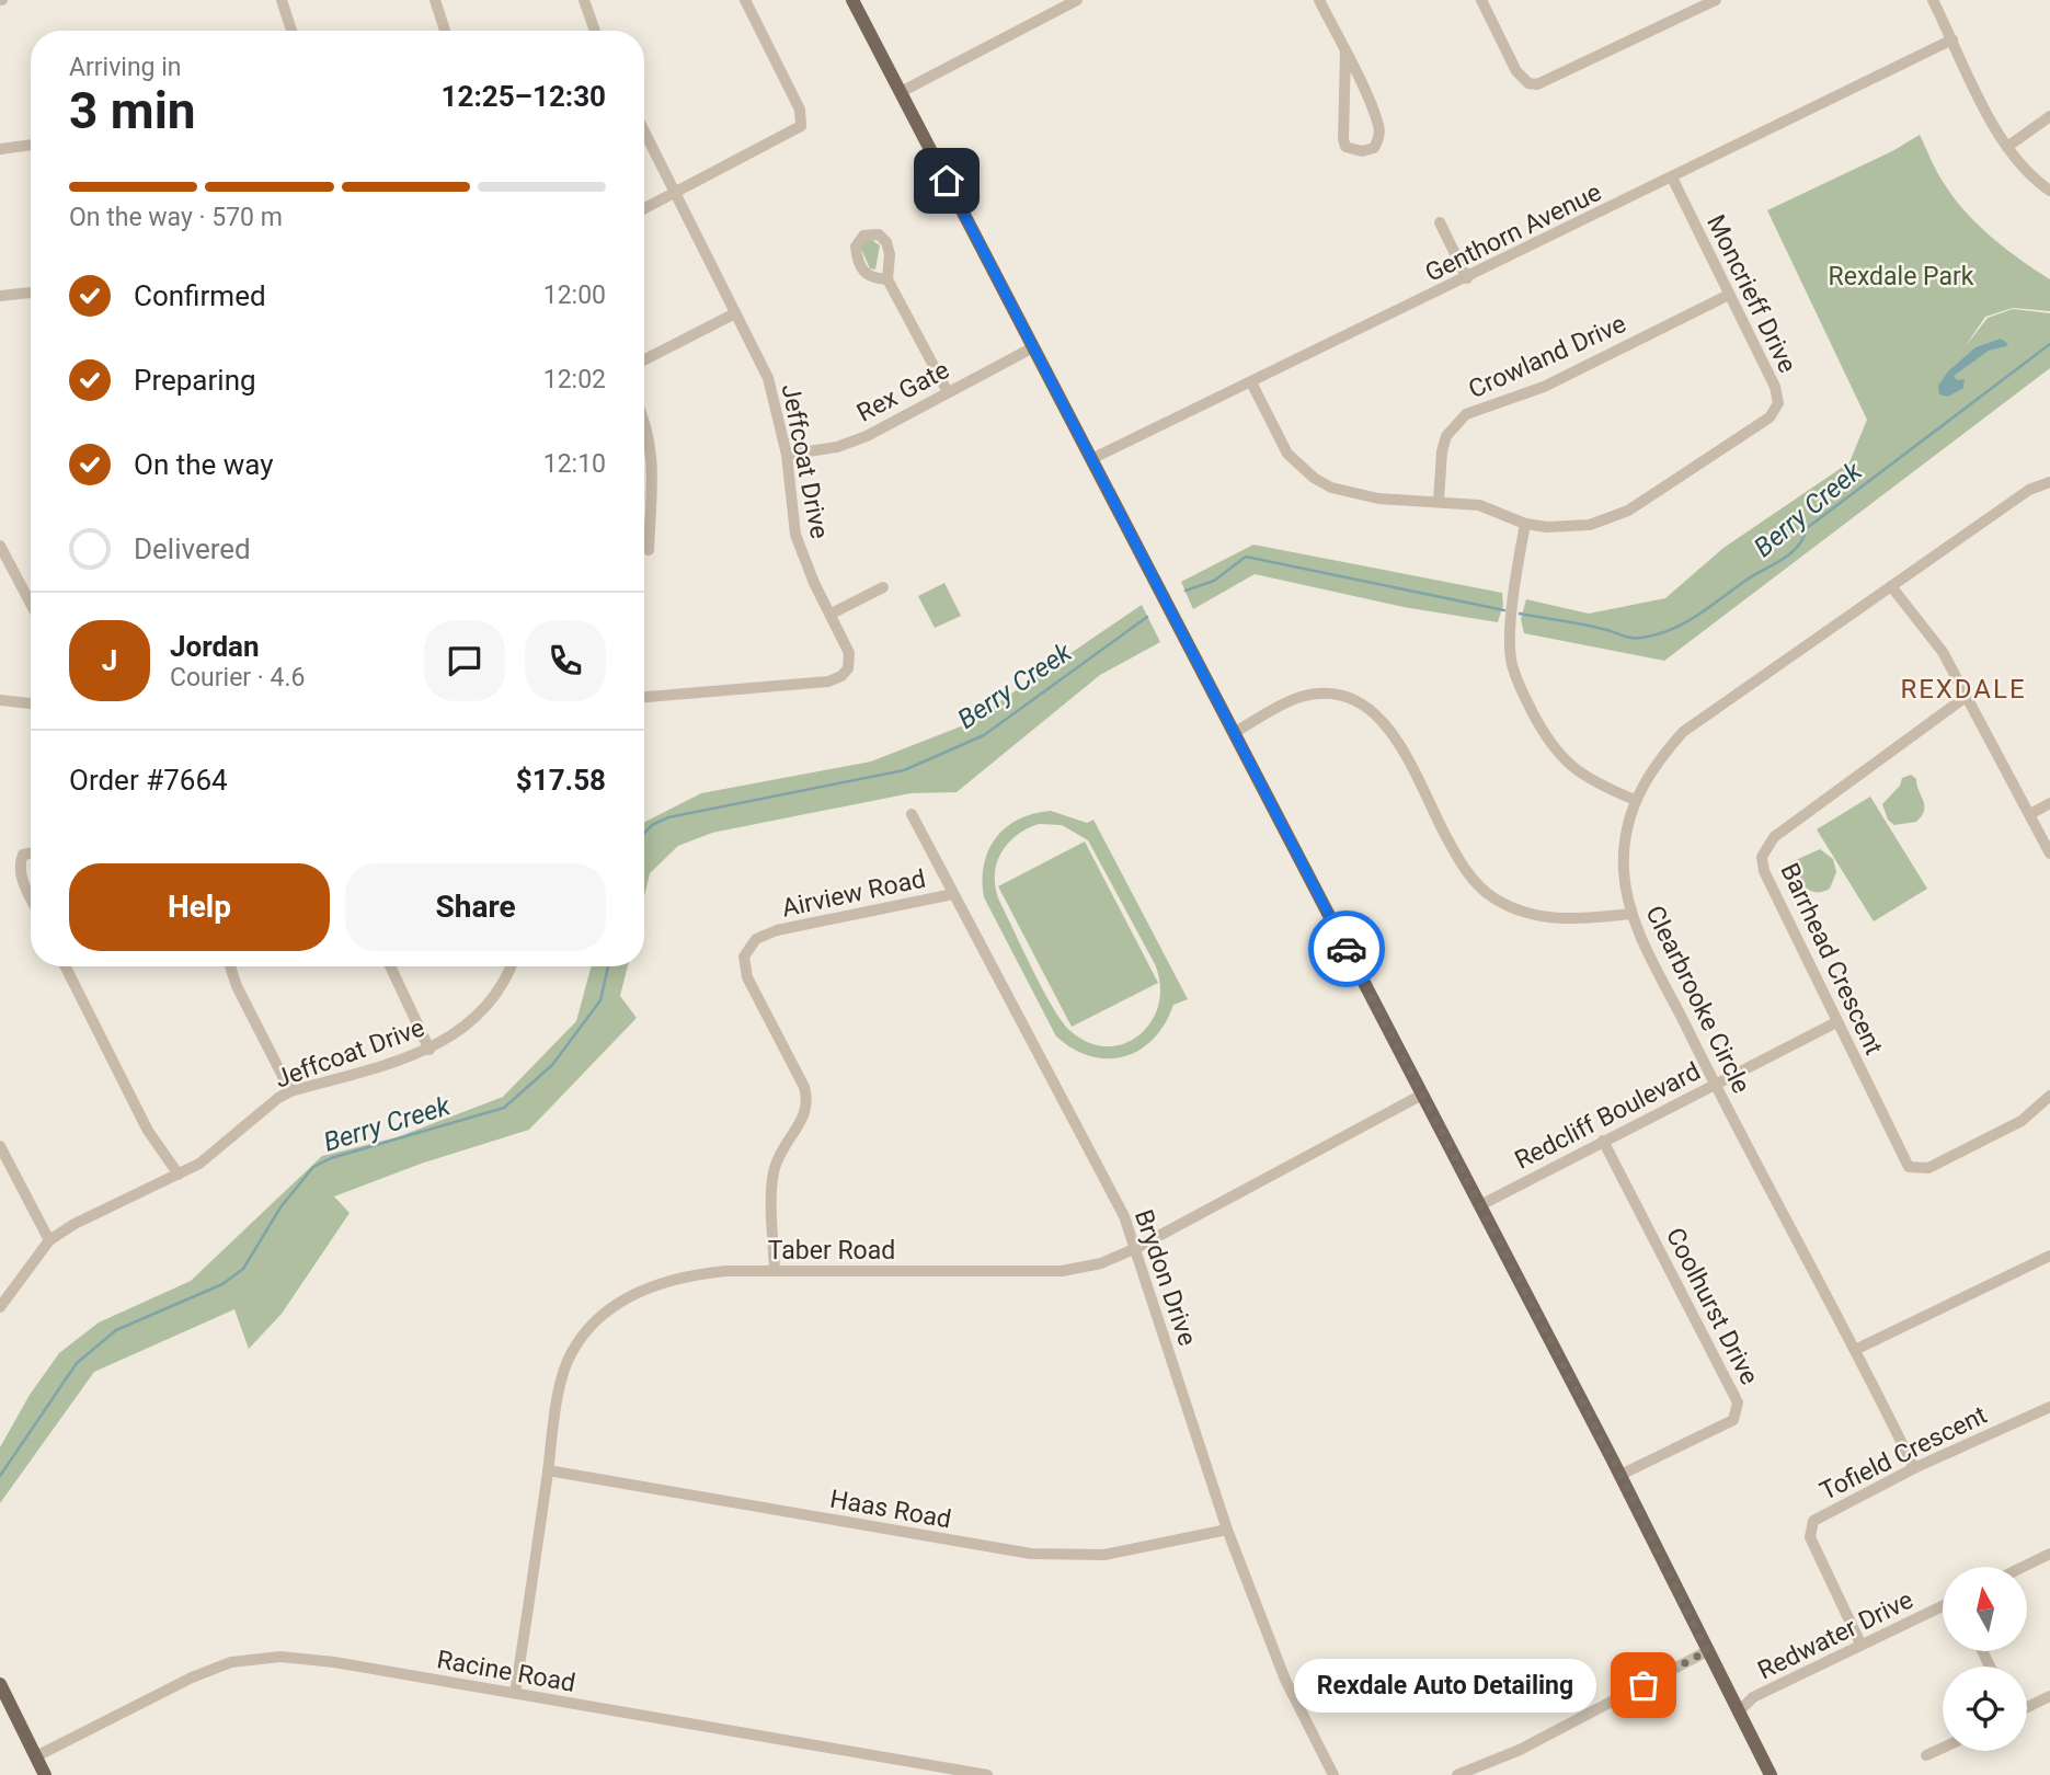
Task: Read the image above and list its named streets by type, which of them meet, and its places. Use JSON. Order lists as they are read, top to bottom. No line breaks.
{"streets":{"street":["Genthorn Avenue","Moncrieff Drive","Crowland Drive","Rex Gate","Jeffcoat Drive","Airview Road","Barrhead Crescent","Clearbrooke Circle","Redcliff Boulevard","Taber Road","Brydon Drive","Coolhurst Drive","Tofield Crescent","Haas Road","Redwater Drive","Racine Road"]},"crossings":[["Genthorn Avenue","Moncrieff Drive"],["Moncrieff Drive","Crowland Drive"],["Rex Gate","Jeffcoat Drive"],["Airview Road","Taber Road"],["Airview Road","Brydon Drive"],["Barrhead Crescent","Redcliff Boulevard"],["Clearbrooke Circle","Redcliff Boulevard"],["Clearbrooke Circle","Tofield Crescent"],["Redcliff Boulevard","Coolhurst Drive"],["Taber Road","Brydon Drive"],["Taber Road","Haas Road"],["Taber Road","Racine Road"],["Brydon Drive","Haas Road"],["Tofield Crescent","Redwater Drive"]],"districts":["REXDALE"],"water":["Berry Creek"],"parks":["Rexdale Park"],"places":["Rexdale Auto Detailing"],"north":"top","page":{"heading":["3 min","Arriving in","12:25–12:30"],"panel":["Jordan","Courier · 4.6","Order #7664","$17.58"],"bar":"On the way · 570 m","list":[["Confirmed","12:00"],["Preparing","12:02"],["On the way","12:10"],"Delivered"],"round":"J","buttons":["Help","Share"],"bubble":"Rexdale Auto Detailing"}}
